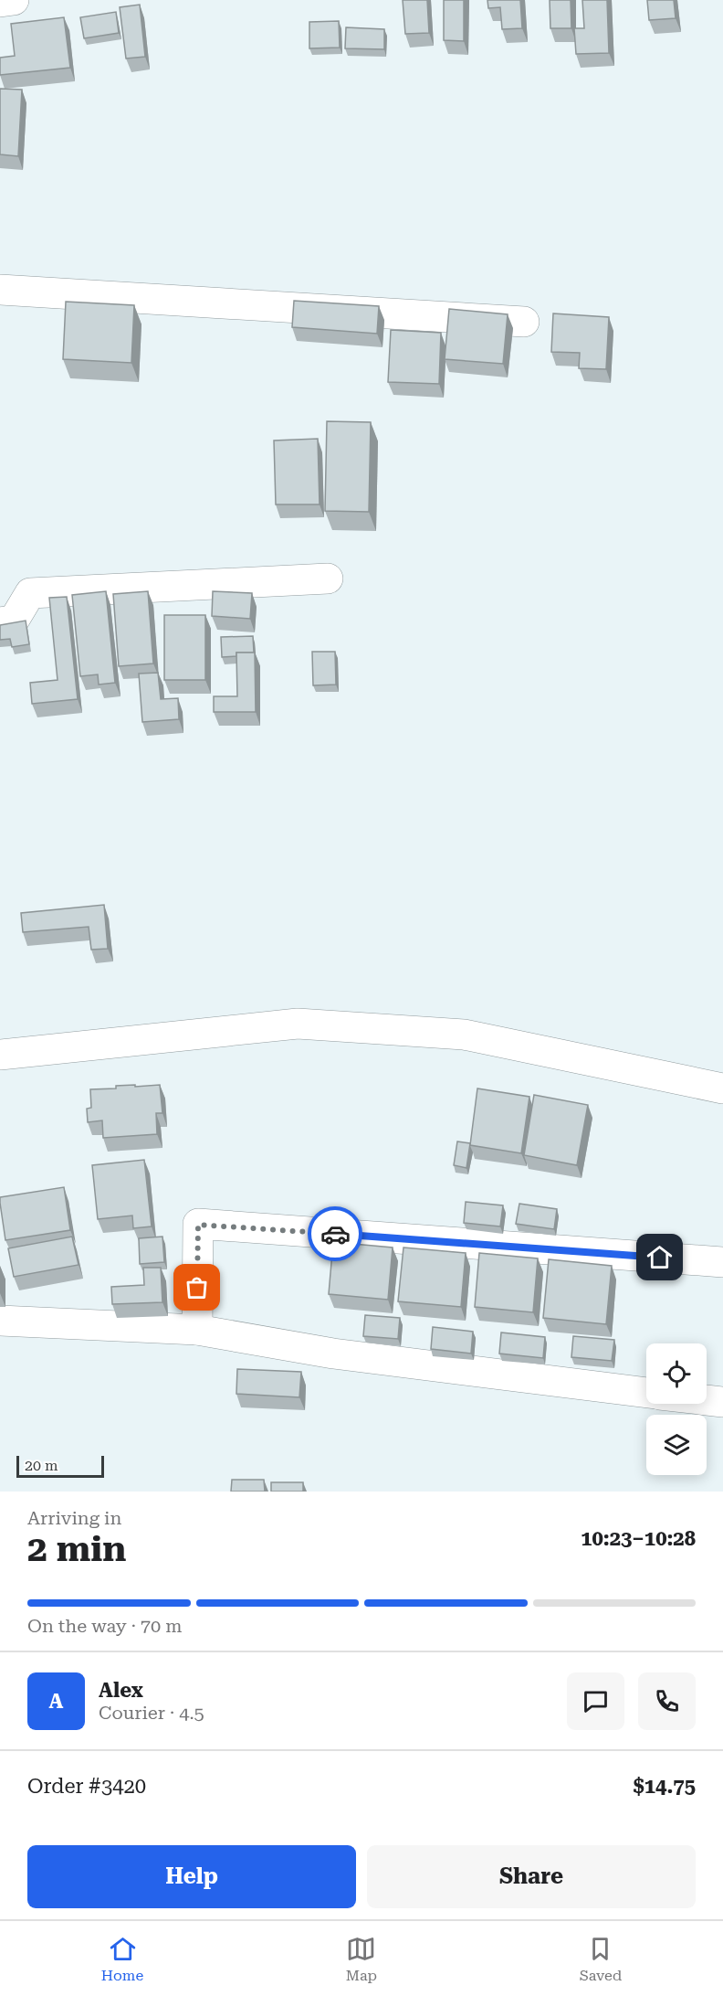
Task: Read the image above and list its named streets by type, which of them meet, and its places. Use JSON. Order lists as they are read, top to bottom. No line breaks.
{"scale_bar":"20 m","page":{"scale":"20 m","heading":["2 min","Arriving in","10:23–10:28"],"panel":["Alex","Courier · 4.5","Order #3420","$14.75"],"bar":"On the way · 70 m","round":"A","buttons":["Help","Share"],"tabs":["Home","Map","Saved"]}}
